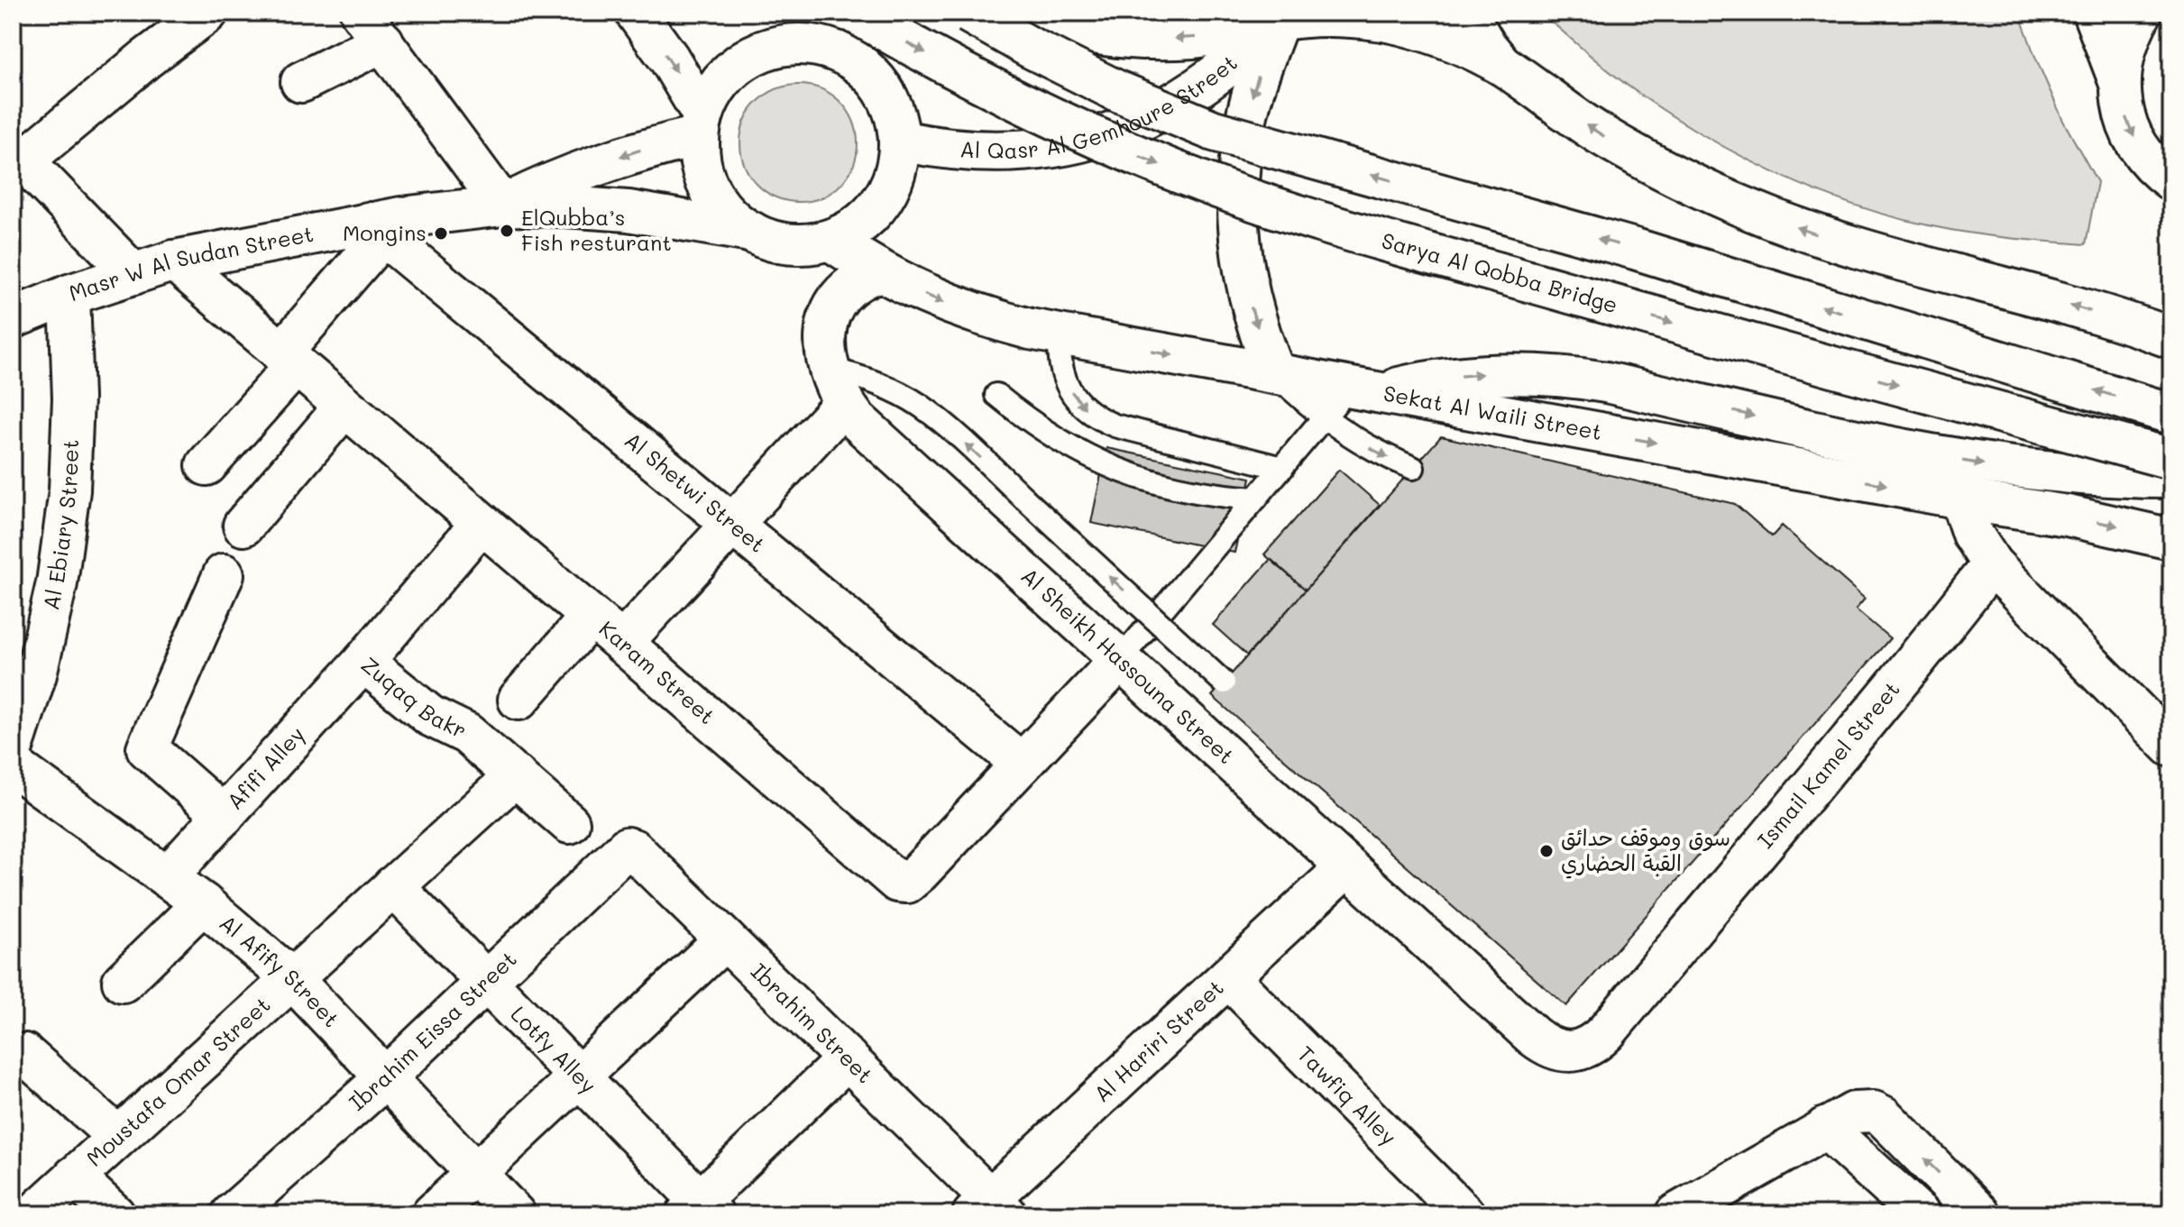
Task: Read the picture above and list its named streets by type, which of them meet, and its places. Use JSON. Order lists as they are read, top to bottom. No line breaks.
{"streets":{"street":["Al Qasr Al Gemhoure Street","Masr W Al Sudan Street","Sarya Al Qobba Bridge","Sekat Al Waili Street","Al Shetwi Street","Al Ebiary Street","Al Sheikh Hassouna Street","Karam Street","Zuqaq Bakr","Ismail Kamel Street","Afifi Alley","Al Afify Street","Ibrahim Street","Ibrahim Eissa Street","Al Hariri Street","Lotfy Alley","Moustafa Omar Street","Tawfiq Alley"]},"crossings":[["Al Qasr Al Gemhoure Street","Masr W Al Sudan Street"],["Al Qasr Al Gemhoure Street","Sekat Al Waili Street"],["Masr W Al Sudan Street","Sekat Al Waili Street"],["Masr W Al Sudan Street","Al Shetwi Street"],["Masr W Al Sudan Street","Al Ebiary Street"],["Masr W Al Sudan Street","Karam Street"],["Sekat Al Waili Street","Al Sheikh Hassouna Street"],["Al Shetwi Street","Karam Street"],["Al Sheikh Hassouna Street","Karam Street"],["Al Sheikh Hassouna Street","Ismail Kamel Street"],["Al Sheikh Hassouna Street","Al Hariri Street"],["Karam Street","Zuqaq Bakr"],["Zuqaq Bakr","Afifi Alley"],["Zuqaq Bakr","Moustafa Omar Street"],["Afifi Alley","Al Afify Street"],["Al Afify Street","Ibrahim Eissa Street"],["Al Afify Street","Moustafa Omar Street"],["Ibrahim Street","Ibrahim Eissa Street"],["Ibrahim Street","Al Hariri Street"],["Ibrahim Eissa Street","Lotfy Alley"],["Al Hariri Street","Tawfiq Alley"],["Lotfy Alley","Moustafa Omar Street"]],"one_way":["Al Qasr Al Gemhoure Street"],"places":["ElQubba’s Fish resturant","Mongins","سوق وموقف حدائق القبة الحضاري"]}
